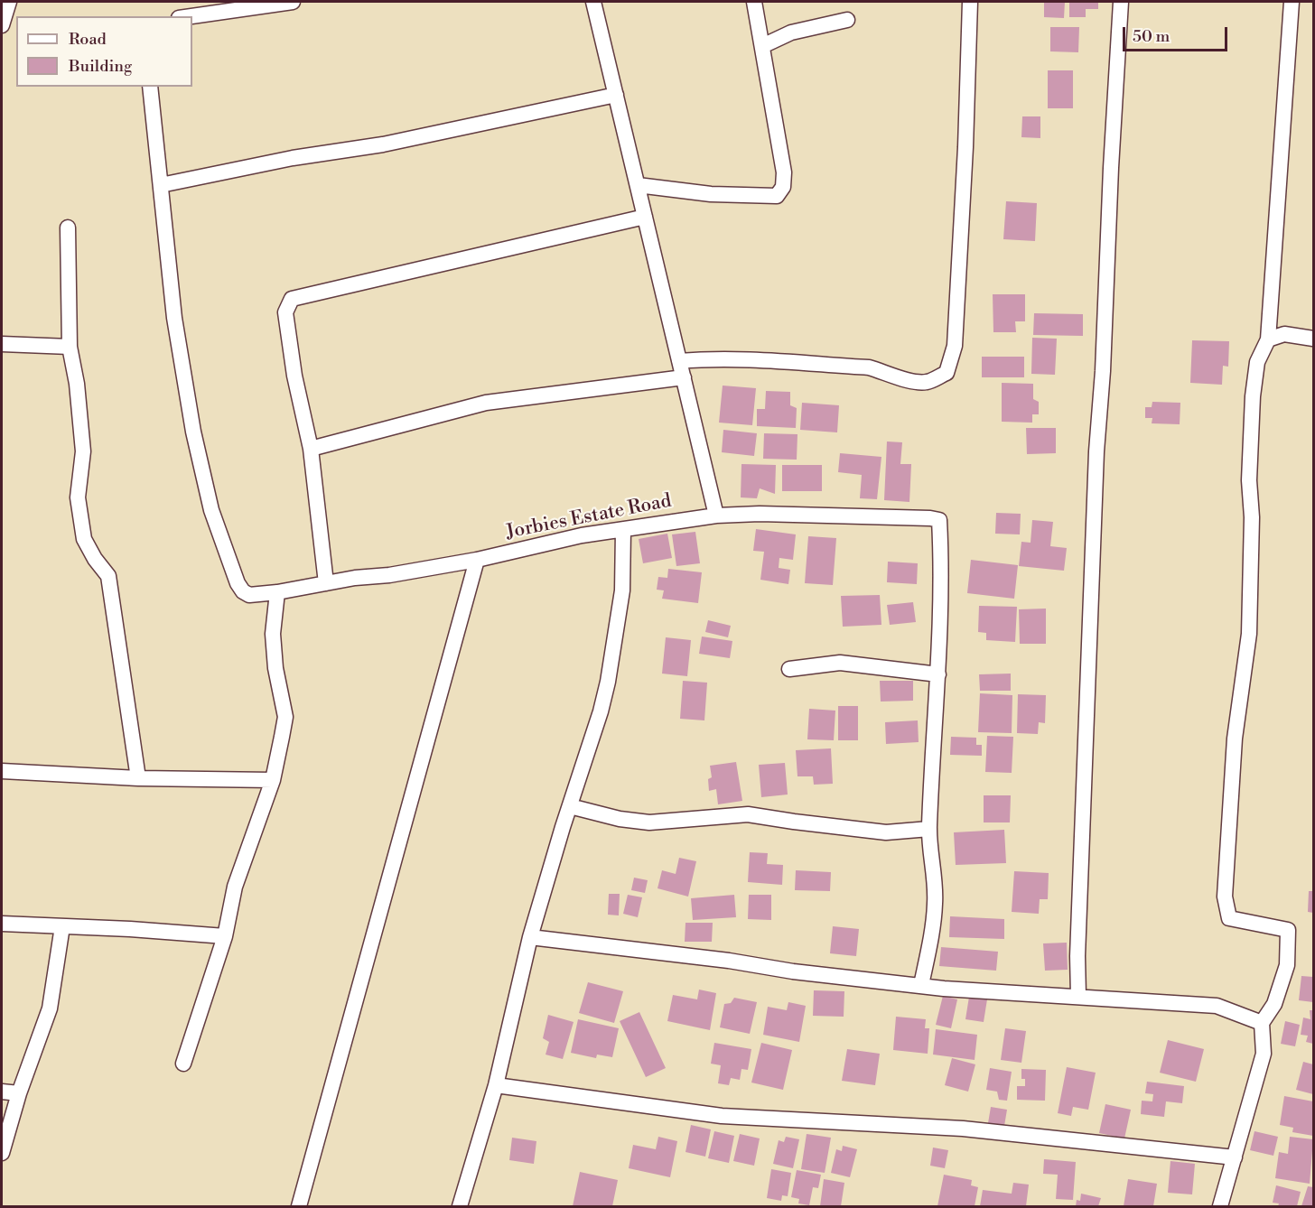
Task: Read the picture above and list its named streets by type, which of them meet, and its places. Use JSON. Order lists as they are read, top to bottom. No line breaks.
{"streets":{"street":["Jorbies Estate Road"]},"legend":["Road","Building"],"scale_bar":"50 m"}
